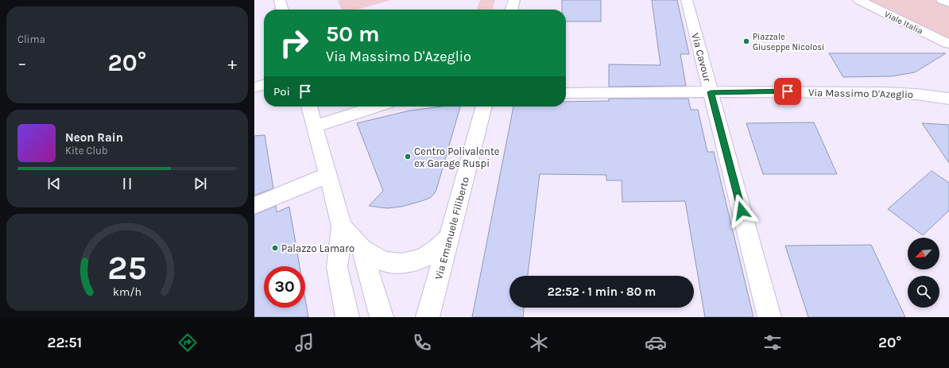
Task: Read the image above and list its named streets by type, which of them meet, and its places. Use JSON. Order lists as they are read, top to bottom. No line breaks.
{"streets":{"street":["Viale Italia","Via Cavour","Via Massimo D'Azeglio","Via Emanuele Filiberto"]},"crossings":[["Via Cavour","Via Massimo D'Azeglio"]],"places":["Piazzale Giuseppe Nicolosi","Centro Polivalente ex Garage Ruspi","Palazzo Lamaro"],"north":"bottom left","page":{"tile":"Clima","turn":["50 m","Via Massimo D'Azeglio"],"heat":["−","20°","+"],"then":"Poi","song":["Neon Rain","Kite Club"],"limit":"30","trip":"22:52 · 1 min · 80 m","tabs":["22:51","20°"],"gauge":["25","km/h"]}}
